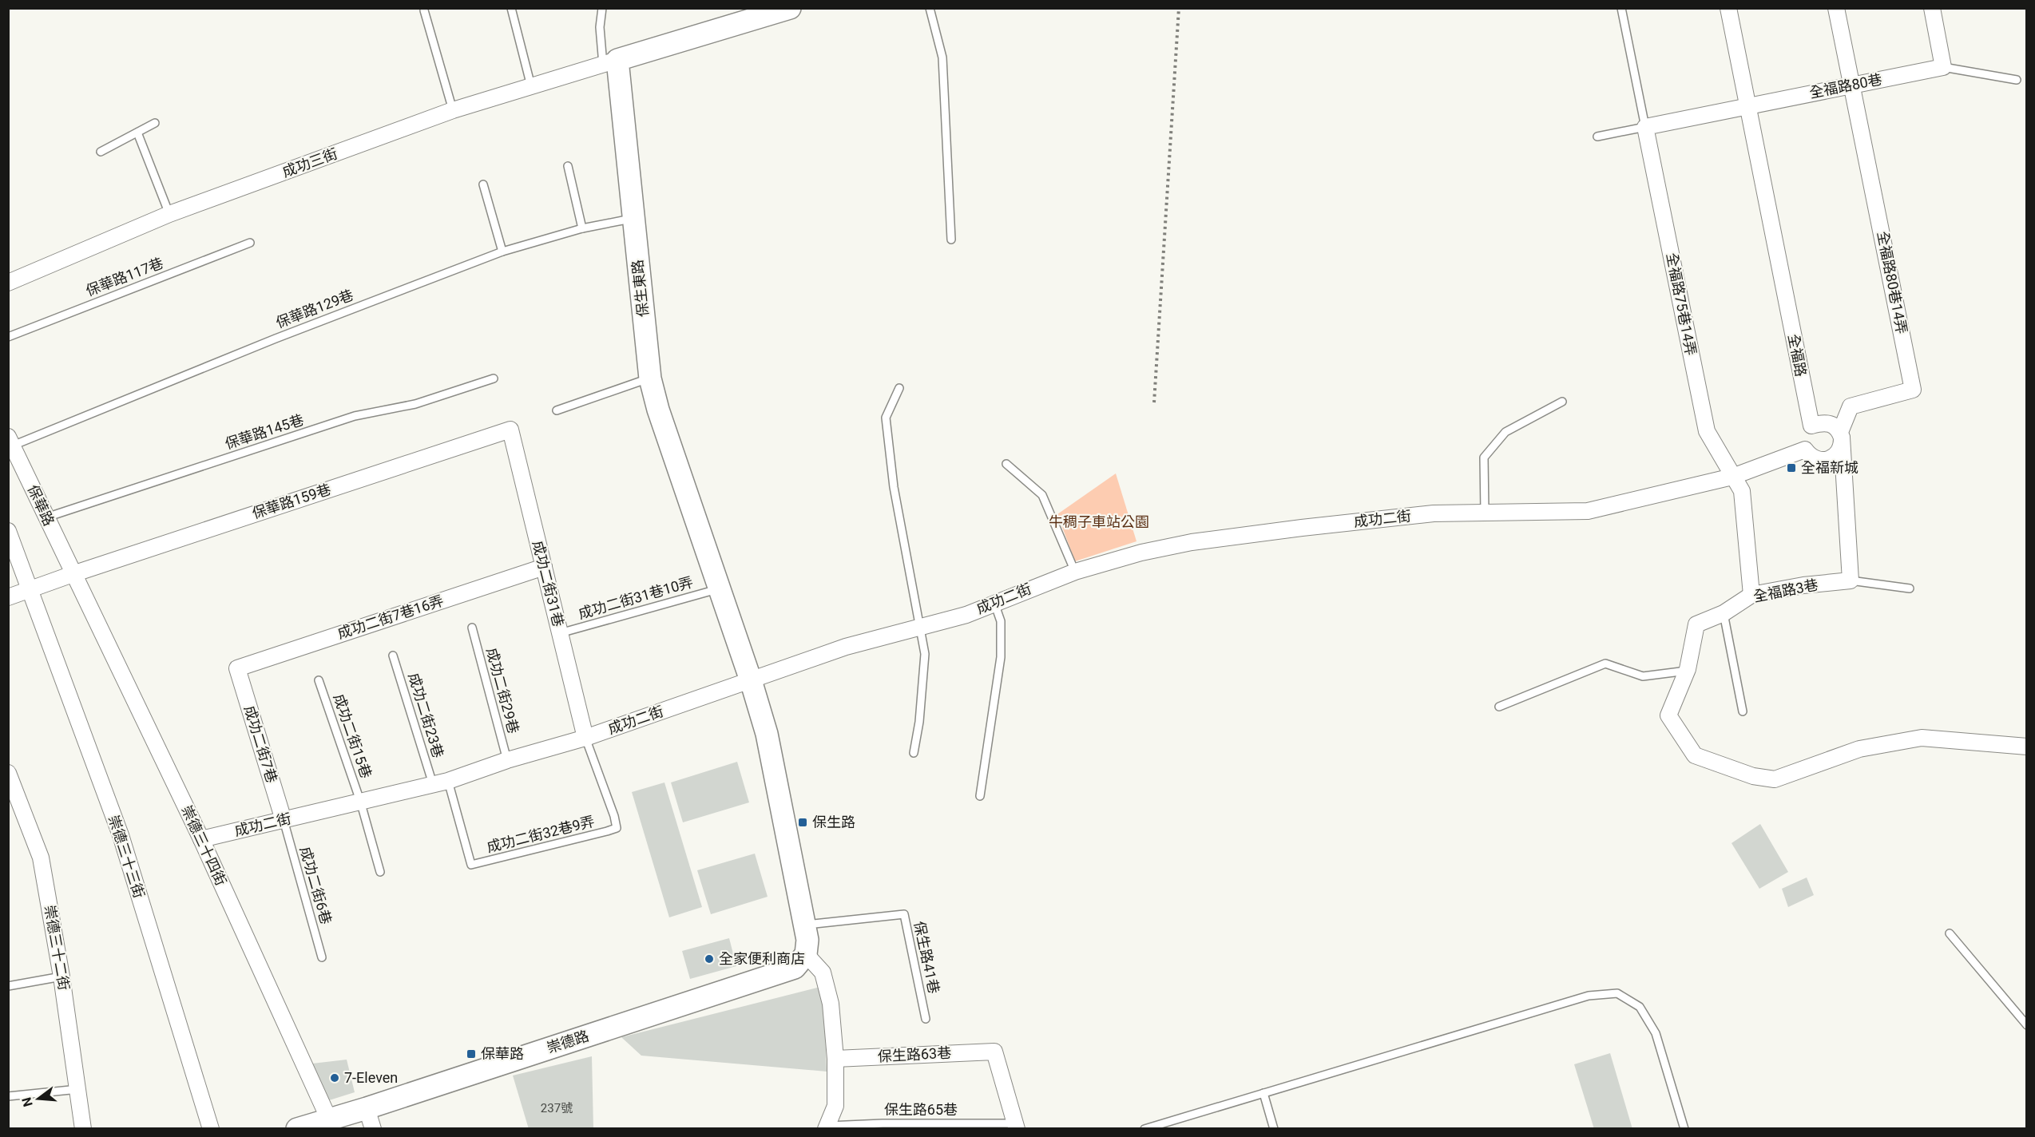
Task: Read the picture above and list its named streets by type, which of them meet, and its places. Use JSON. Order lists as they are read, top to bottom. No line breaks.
{"streets":{"street":["全福路80巷","成功三街","全福路80巷14弄","保生東路","全福路75巷14弄","全福路","保華路159巷","保華路","成功二街","成功二街31巷","全福路3巷","成功二街7巷16弄","成功二街7巷","崇德三十四街","崇德三十三街","崇德三十二街","崇德路","保生路63巷"],"lane":["保華路117巷","保華路129巷","保華路145巷","成功二街31巷10弄","成功二街29巷","成功二街23巷","成功二街15巷","成功二街32巷9弄","成功二街6巷","保生路41巷","保生路65巷"]},"crossings":[["全福路80巷","全福路80巷14弄"],["全福路80巷","全福路"],["成功三街","保生東路"],["全福路80巷14弄","全福路"],["全福路80巷14弄","成功二街"],["保生東路","保華路129巷"],["保生東路","成功二街"],["保生東路","成功二街31巷10弄"],["全福路75巷14弄","成功二街"],["全福路75巷14弄","全福路3巷"],["保華路129巷","保華路"],["全福路","成功二街"],["保華路145巷","保華路"],["保華路159巷","保華路"],["保華路159巷","成功二街31巷"],["保華路159巷","崇德三十四街"],["保華路159巷","崇德三十三街"],["保華路","崇德三十四街"],["成功二街","成功二街31巷"],["成功二街","成功二街29巷"],["成功二街","成功二街23巷"],["成功二街","成功二街15巷"],["成功二街","成功二街7巷"],["成功二街","成功二街32巷9弄"],["成功二街","崇德三十四街"],["成功二街","成功二街6巷"],["成功二街31巷","成功二街31巷10弄"],["成功二街31巷","成功二街7巷16弄"],["成功二街31巷","成功二街32巷9弄"],["成功二街7巷16弄","成功二街7巷"],["成功二街23巷","成功二街32巷9弄"],["成功二街7巷","成功二街6巷"],["崇德三十四街","崇德路"],["保生路63巷","保生路65巷"]],"parks":["牛稠子車站公園"],"places":{"transit":["全福新城","保生路","保華路"],"other":["全家便利商店","7-Eleven"]},"house_numbers":["237號"],"north":"left"}
